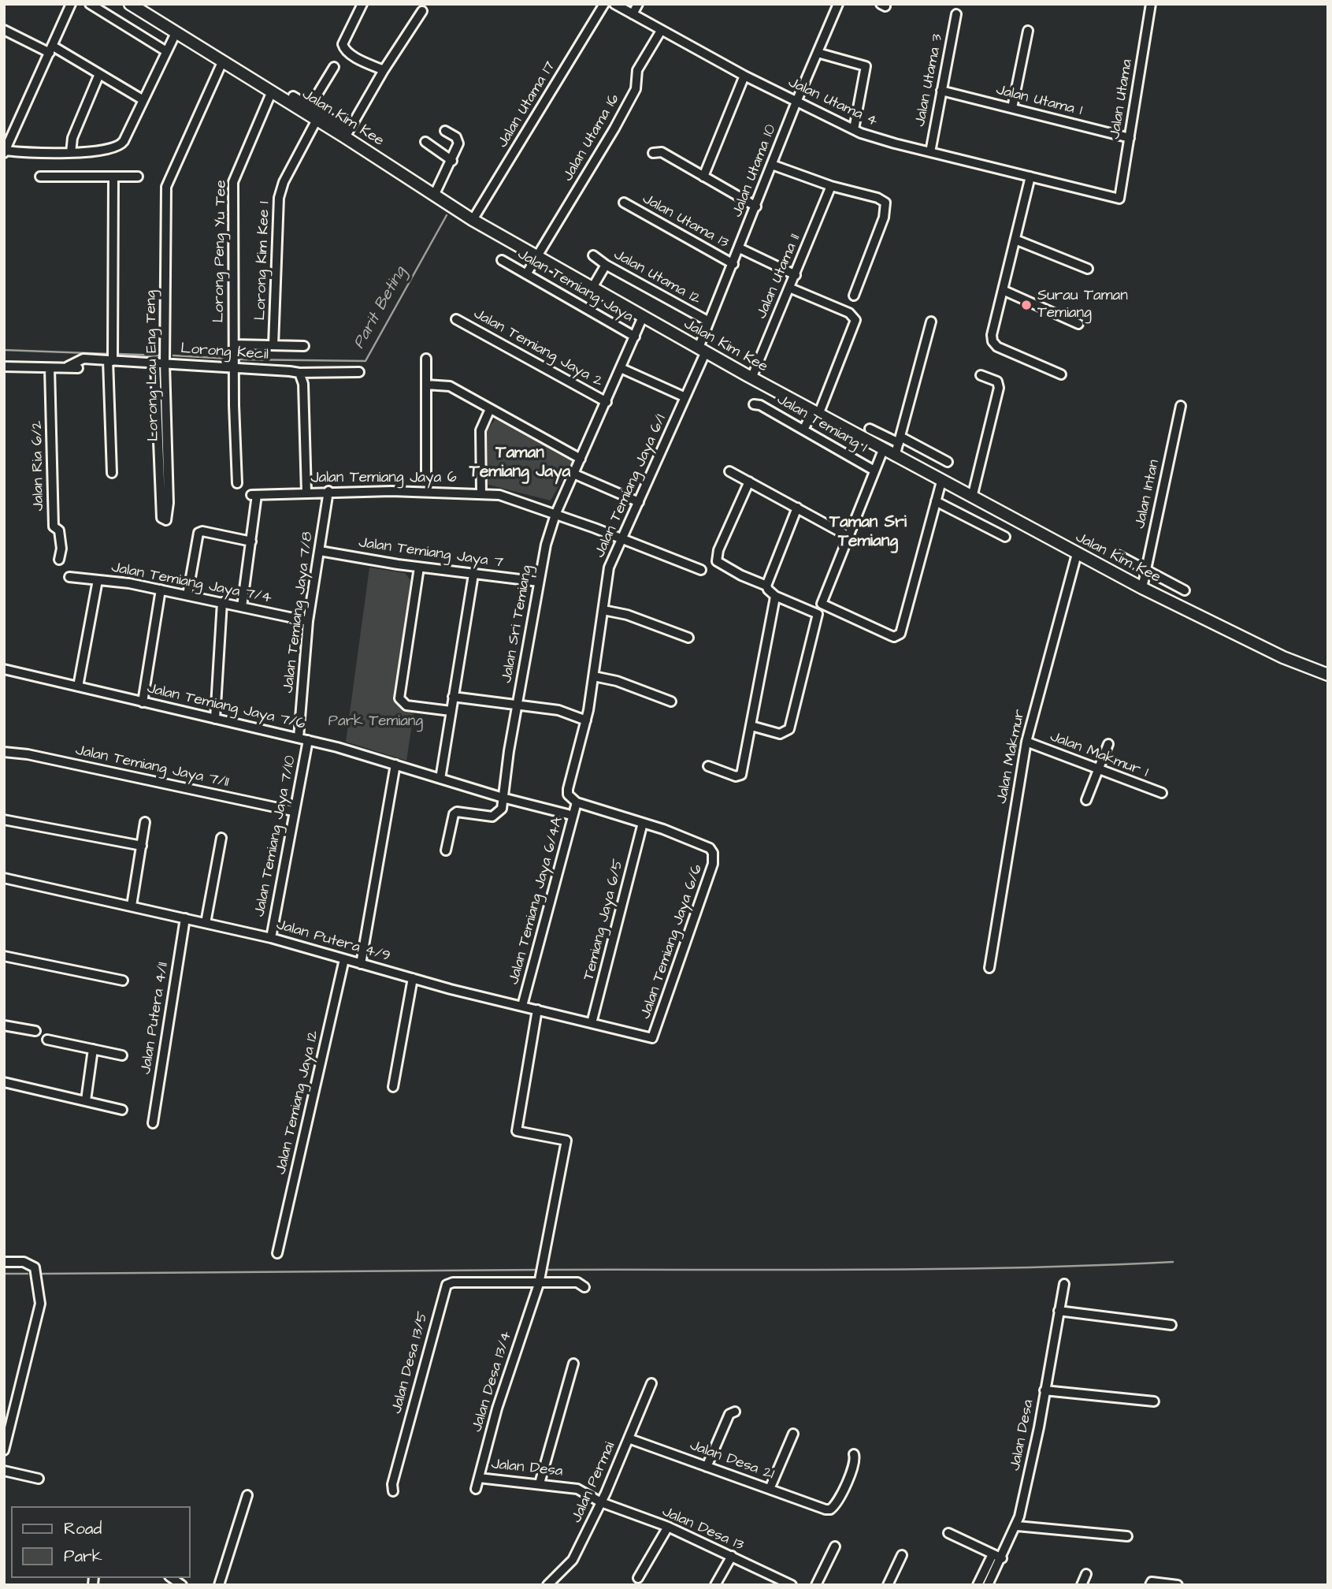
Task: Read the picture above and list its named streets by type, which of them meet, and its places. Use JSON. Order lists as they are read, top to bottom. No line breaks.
{"streets":{"street":["Jalan Utama 3","Jalan Utama","Jalan Utama 1","Jalan Utama 4","Jalan Utama 17","Jalan Kim Kee","Jalan Utama 16","Jalan Utama 10","Jalan Utama 13","Lorong Peng Yu Tee","Lorong Kim Kee 1","Jalan Utama 11","Jalan Utama 12","Jalan Temiang Jaya","Jalan Temiang Jaya 2","Lorong Kecil","Lorong Lau Eng Teng","Jalan Temiang 1","Jalan Ria 6/2","Jalan Temiang Jaya 6","Jalan Temiang Jaya 6/1","Jalan Intan","Jalan Temiang Jaya 7","Jalan Temiang Jaya 7/4","Jalan Temiang Jaya 7/8","Jalan Sri Temiang","Jalan Temiang Jaya 7/6","Jalan Makmur 1","Jalan Makmur","Jalan Temiang Jaya 7/11","Jalan Temiang Jaya 7/10","Jalan Temiang Jaya 6/4A","Temiang Jaya 6/5","Jalan Putera 4/9","Jalan Temiang Jaya 6/6","Jalan Putera 4/11","Jalan Temiang Jaya 12","Jalan Desa 13/5","Jalan Desa 13/4","Jalan Desa","Jalan Desa 21","Jalan Permai","Jalan Desa 13"]},"crossings":[["Jalan Utama 3","Jalan Utama 1"],["Jalan Utama 3","Jalan Utama 4"],["Jalan Utama","Jalan Utama 1"],["Jalan Utama","Jalan Utama 4"],["Jalan Utama 4","Jalan Utama 16"],["Jalan Utama 4","Jalan Utama 10"],["Jalan Utama 17","Jalan Kim Kee"],["Jalan Kim Kee","Jalan Utama 16"],["Jalan Kim Kee","Jalan Utama 10"],["Jalan Kim Kee","Lorong Peng Yu Tee"],["Jalan Kim Kee","Lorong Kim Kee 1"],["Jalan Kim Kee","Jalan Utama 11"],["Jalan Kim Kee","Lorong Lau Eng Teng"],["Jalan Kim Kee","Jalan Temiang Jaya 6/1"],["Jalan Kim Kee","Jalan Intan"],["Jalan Kim Kee","Jalan Sri Temiang"],["Jalan Kim Kee","Jalan Makmur"],["Jalan Utama 16","Jalan Temiang Jaya"],["Jalan Utama 10","Jalan Utama 13"],["Jalan Utama 10","Jalan Utama 12"],["Jalan Utama 10","Jalan Temiang Jaya 6/1"],["Lorong Peng Yu Tee","Lorong Kecil"],["Jalan Temiang Jaya","Jalan Sri Temiang"],["Jalan Temiang Jaya 2","Jalan Sri Temiang"],["Lorong Kecil","Lorong Lau Eng Teng"],["Jalan Temiang Jaya 6","Jalan Temiang Jaya 6/1"],["Jalan Temiang Jaya 6","Jalan Temiang Jaya 7/8"],["Jalan Temiang Jaya 6","Jalan Sri Temiang"],["Jalan Temiang Jaya 6/1","Jalan Temiang Jaya 6/4A"],["Jalan Temiang Jaya 7","Jalan Temiang Jaya 7/8"],["Jalan Temiang Jaya 7","Jalan Sri Temiang"],["Jalan Temiang Jaya 7/4","Jalan Temiang Jaya 7/8"],["Jalan Temiang Jaya 7/8","Jalan Temiang Jaya 7/6"],["Jalan Temiang Jaya 7/8","Jalan Temiang Jaya 7/10"],["Jalan Sri Temiang","Jalan Temiang Jaya 7/6"],["Jalan Temiang Jaya 7/6","Jalan Temiang Jaya 7/10"],["Jalan Makmur 1","Jalan Makmur"],["Jalan Temiang Jaya 7/11","Jalan Temiang Jaya 7/10"],["Jalan Temiang Jaya 7/10","Jalan Putera 4/9"],["Jalan Temiang Jaya 6/4A","Jalan Putera 4/9"],["Temiang Jaya 6/5","Jalan Putera 4/9"],["Temiang Jaya 6/5","Jalan Temiang Jaya 6/6"],["Jalan Putera 4/9","Jalan Temiang Jaya 6/6"],["Jalan Putera 4/9","Jalan Putera 4/11"],["Jalan Putera 4/9","Jalan Temiang Jaya 12"],["Jalan Putera 4/9","Jalan Desa 13/4"],["Jalan Desa 13/5","Jalan Desa 13/4"],["Jalan Desa 13/4","Jalan Desa"],["Jalan Desa","Jalan Permai"],["Jalan Desa","Jalan Desa 13"],["Jalan Desa 21","Jalan Permai"],["Jalan Permai","Jalan Desa 13"]],"districts":["Taman Temiang Jaya","Taman Sri Temiang"],"water":["Parit Beting"],"parks":["Park Temiang"],"places":["Surau Taman Temiang"],"legend":["Road","Park"]}
